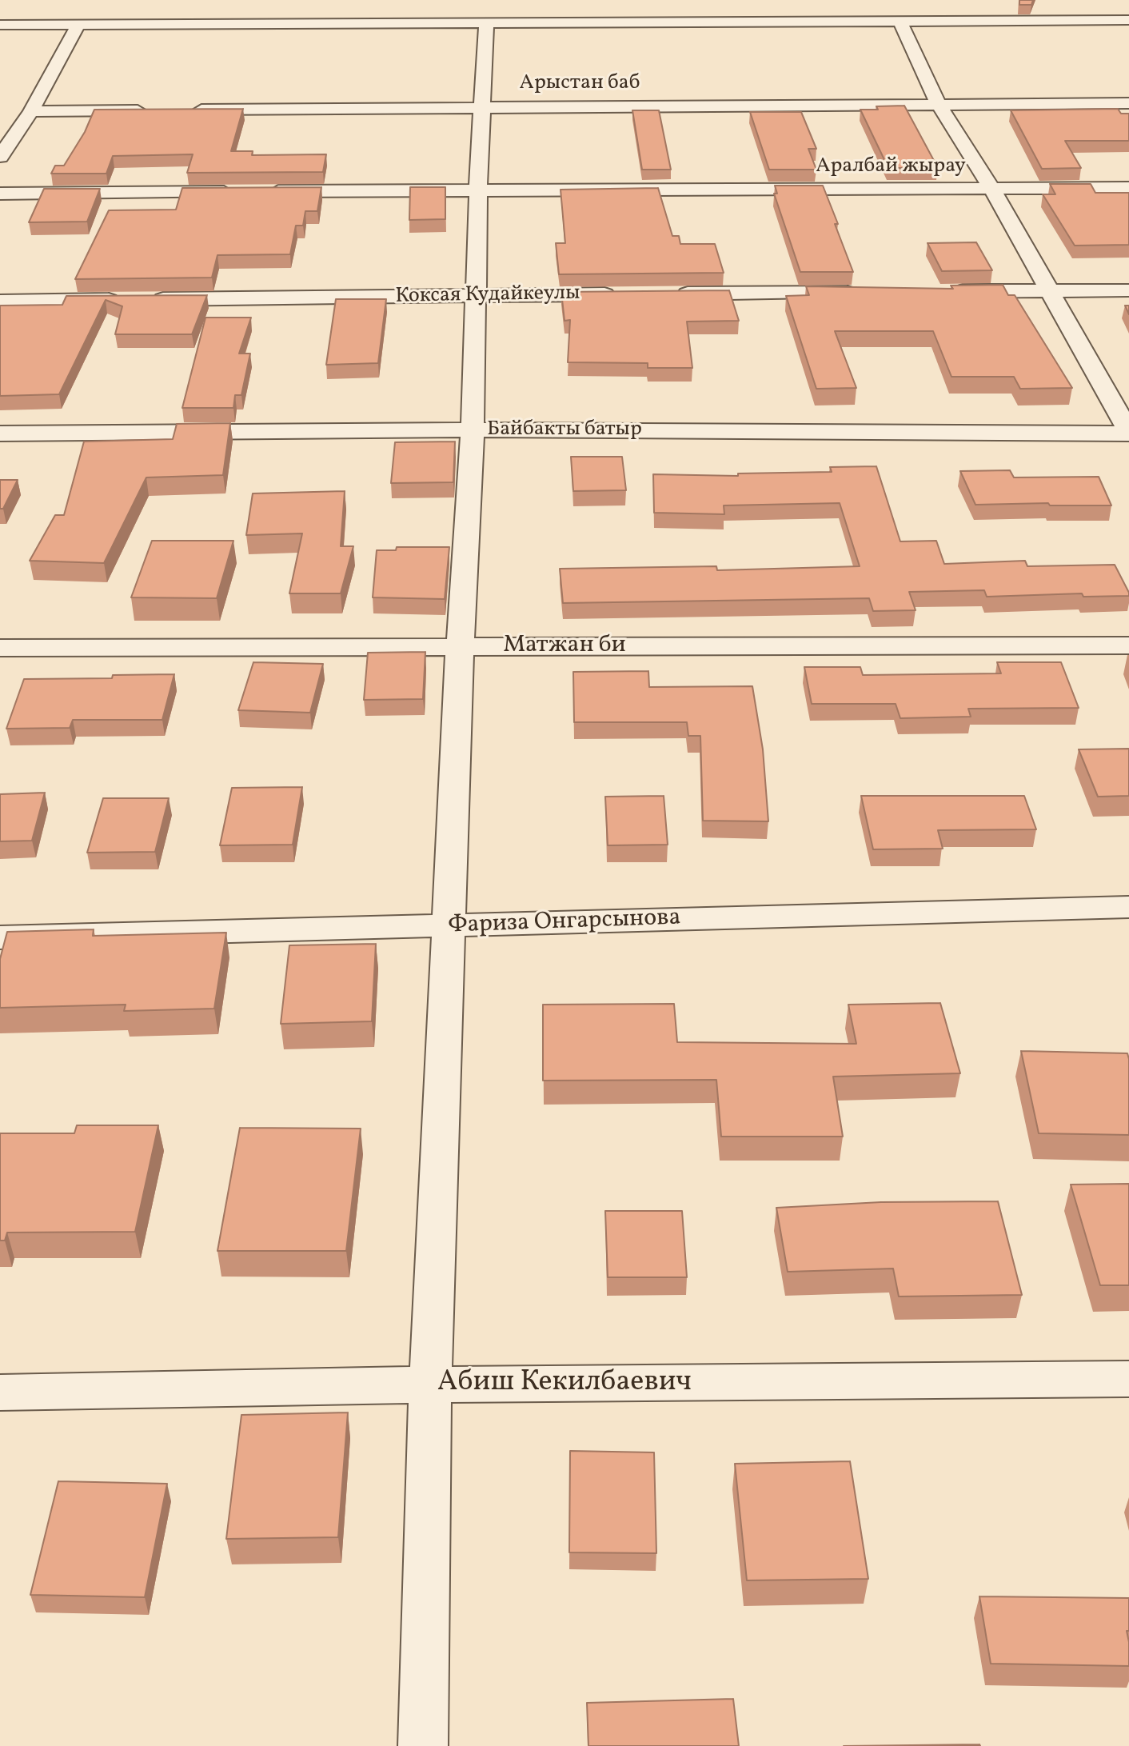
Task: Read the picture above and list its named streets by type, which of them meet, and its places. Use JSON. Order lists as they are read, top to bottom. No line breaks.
{"streets":{"street":["Арыстан баб","Аралбай жырау","Коксая Кудайкеулы","Байбакты батыр","Матжан би","Фариза Онгарсынова","Абиш Кекилбаевич"]}}
